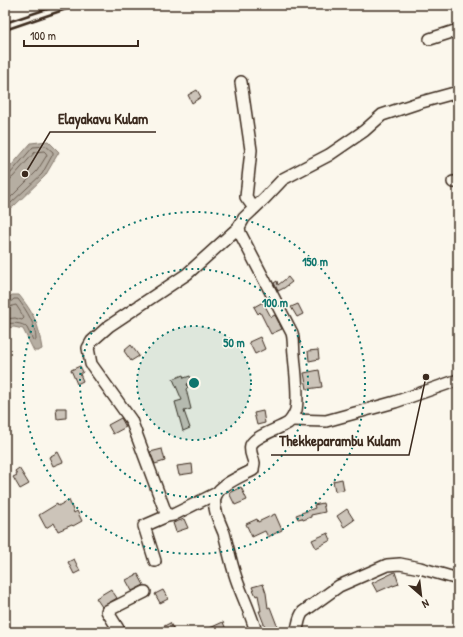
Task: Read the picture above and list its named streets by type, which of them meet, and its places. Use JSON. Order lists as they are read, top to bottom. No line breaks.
{"places":["Elayakavu Kulam","Thekkeparambu Kulam"],"scale_bar":"100 m","north":"bottom right","rings":["150 m","100 m","50 m"]}
